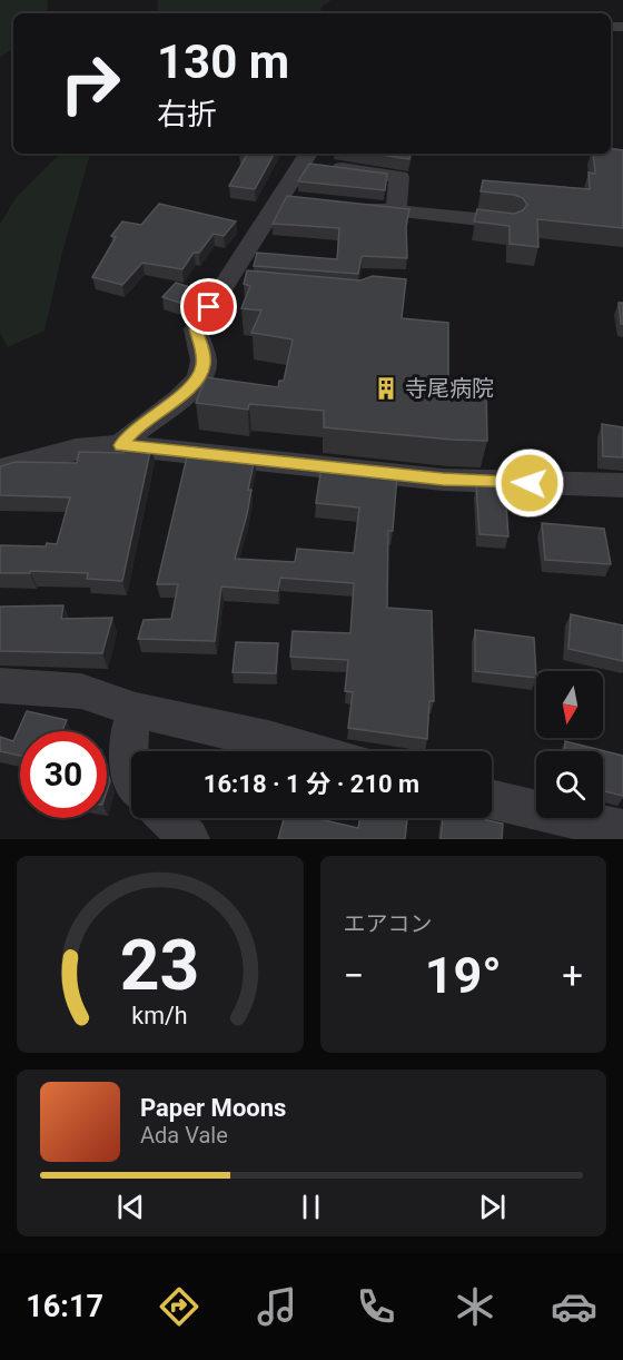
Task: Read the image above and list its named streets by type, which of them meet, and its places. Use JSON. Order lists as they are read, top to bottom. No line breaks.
{"places":{"building":["寺尾病院"]},"north":"bottom","page":{"turn":["130 m","右折"],"limit":"30","trip":"16:18 · 1 分 · 210 m","tile":"エアコン","heat":["−","19°","+"],"song":["Paper Moons","Ada Vale"],"tabs":"16:17","gauge":["23","km/h"]}}
